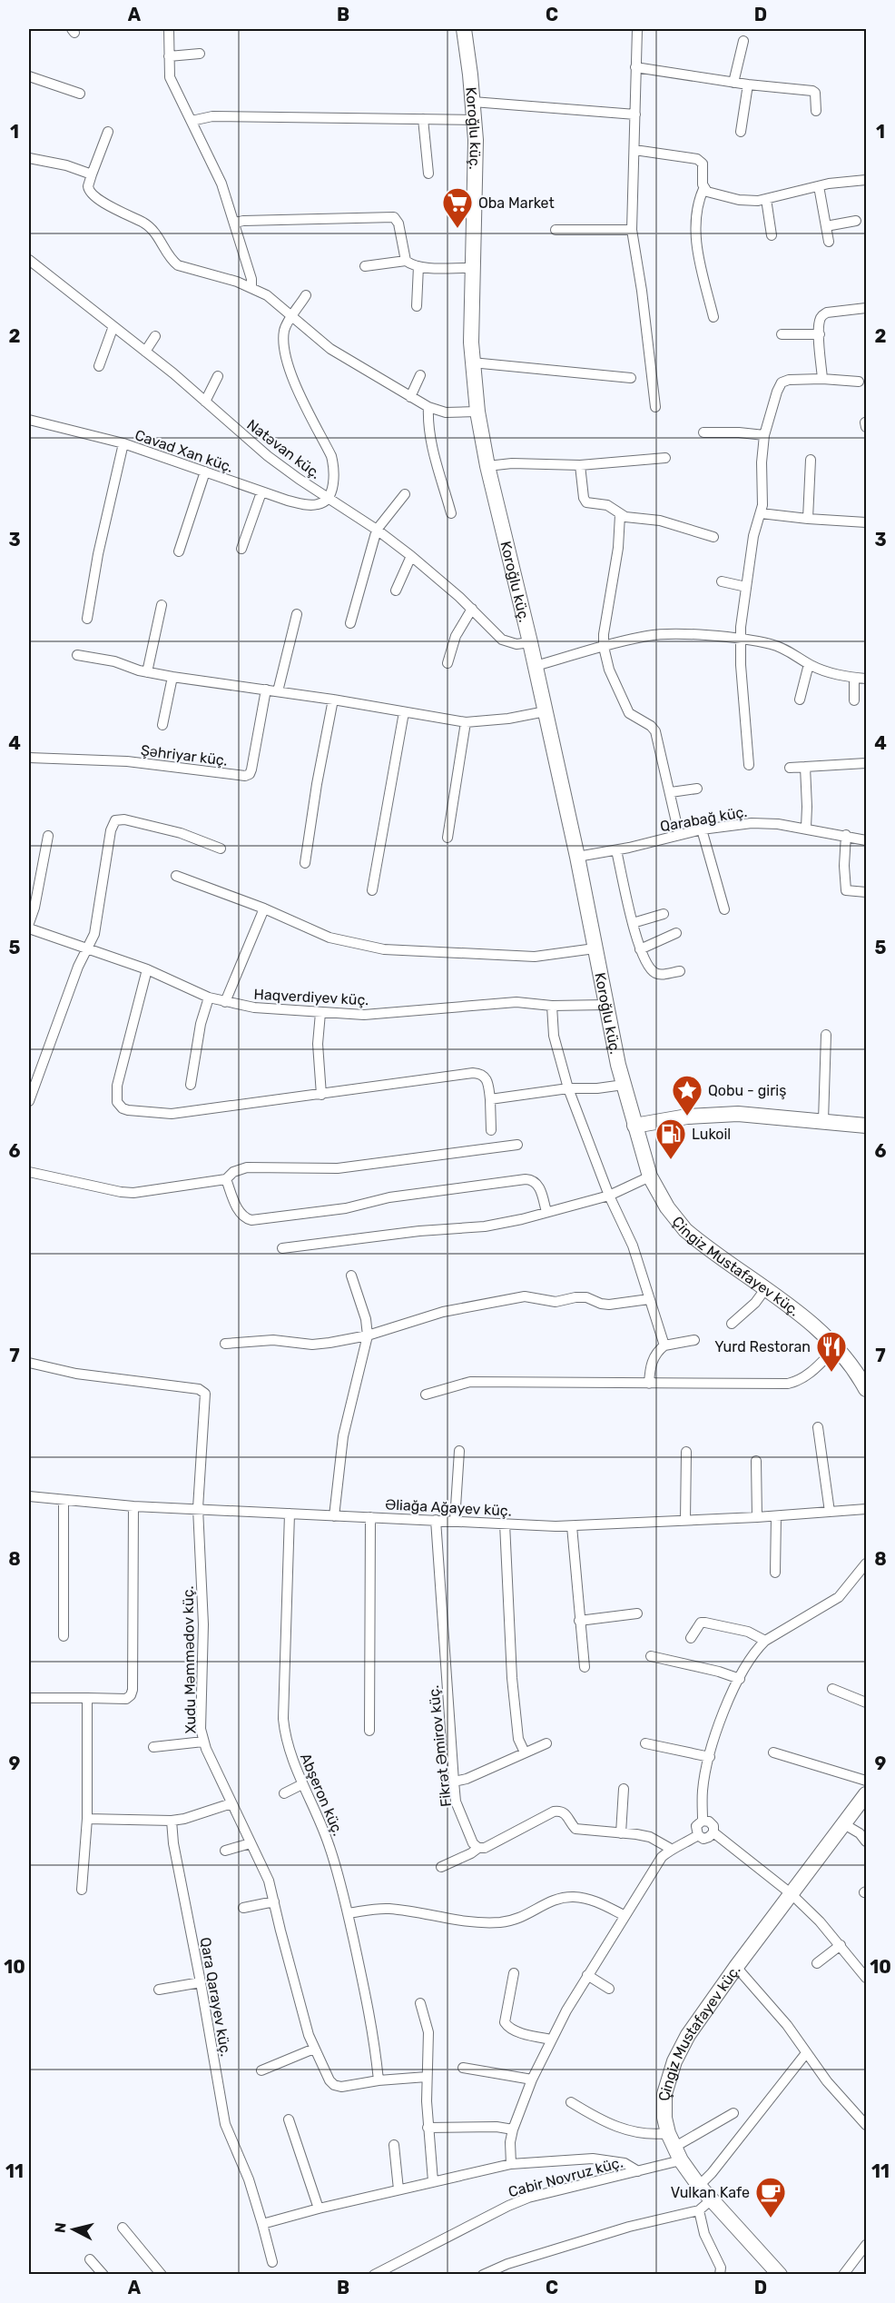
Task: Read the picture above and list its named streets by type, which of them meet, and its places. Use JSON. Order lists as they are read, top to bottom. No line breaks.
{"streets":{"street":["Koroğlu küç.","Natəvan küç.","Cavad Xan küç.","Şəhriyar küç.","Qarabağ küç.","Haqverdiyev küç.","Çingiz Mustafayev küç.","Əliağa Ağayev küç.","Xudu Məmmədov küç.","Fikrət Əmirov küç.","Abşeron küç.","Qara Qarayev küç.","Cabir Novruz küç."]},"crossings":[["Koroğlu küç.","Natəvan küç."],["Koroğlu küç.","Qarabağ küç."],["Koroğlu küç.","Haqverdiyev küç."],["Koroğlu küç.","Çingiz Mustafayev küç."],["Natəvan küç.","Cavad Xan küç."],["Çingiz Mustafayev küç.","Cabir Novruz küç."],["Əliağa Ağayev küç.","Xudu Məmmədov küç."],["Əliağa Ağayev küç.","Fikrət Əmirov küç."],["Əliağa Ağayev küç.","Abşeron küç."],["Xudu Məmmədov küç.","Abşeron küç."]],"places":{"supermarket":["Oba Market"],"place":["Qobu - giriş"],"fuel station":["Lukoil"],"restaurant":["Yurd Restoran"],"cafe":["Vulkan Kafe"]},"north":"left","grid":{"columns":["A","B","C","D"],"rows":["1","2","3","4","5","6","7","8","9","10","11"]}}
